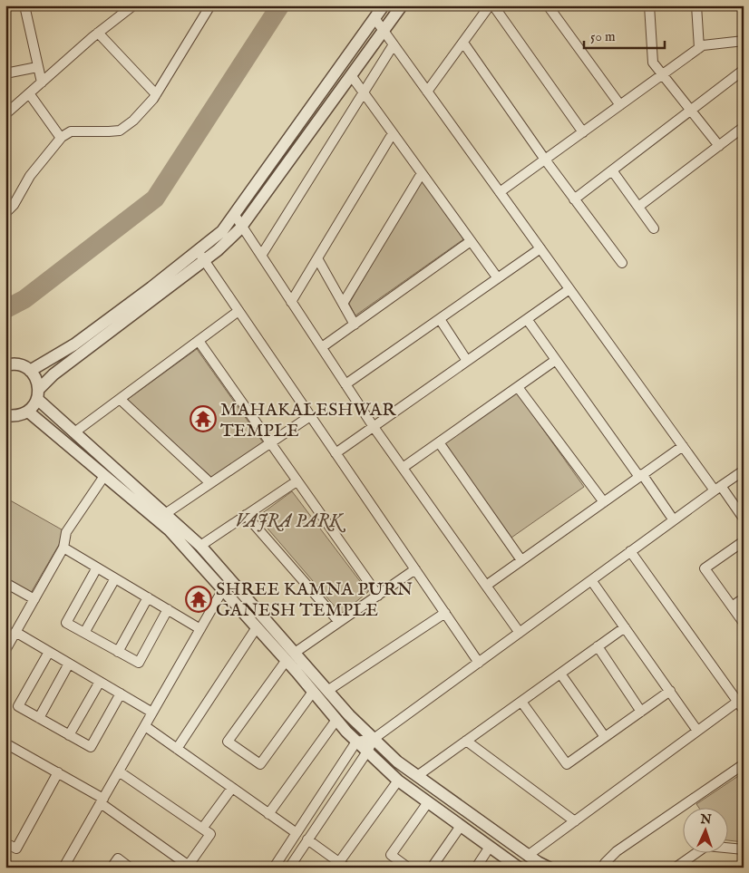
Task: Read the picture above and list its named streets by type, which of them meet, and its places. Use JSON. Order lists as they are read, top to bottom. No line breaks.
{"parks":["VAJRA PARK"],"places":{"temple":["MAHAKALESHWAR TEMPLE","SHREE KAMNA PURN GANESH TEMPLE"]},"scale_bar":"50 m","north":"top"}
